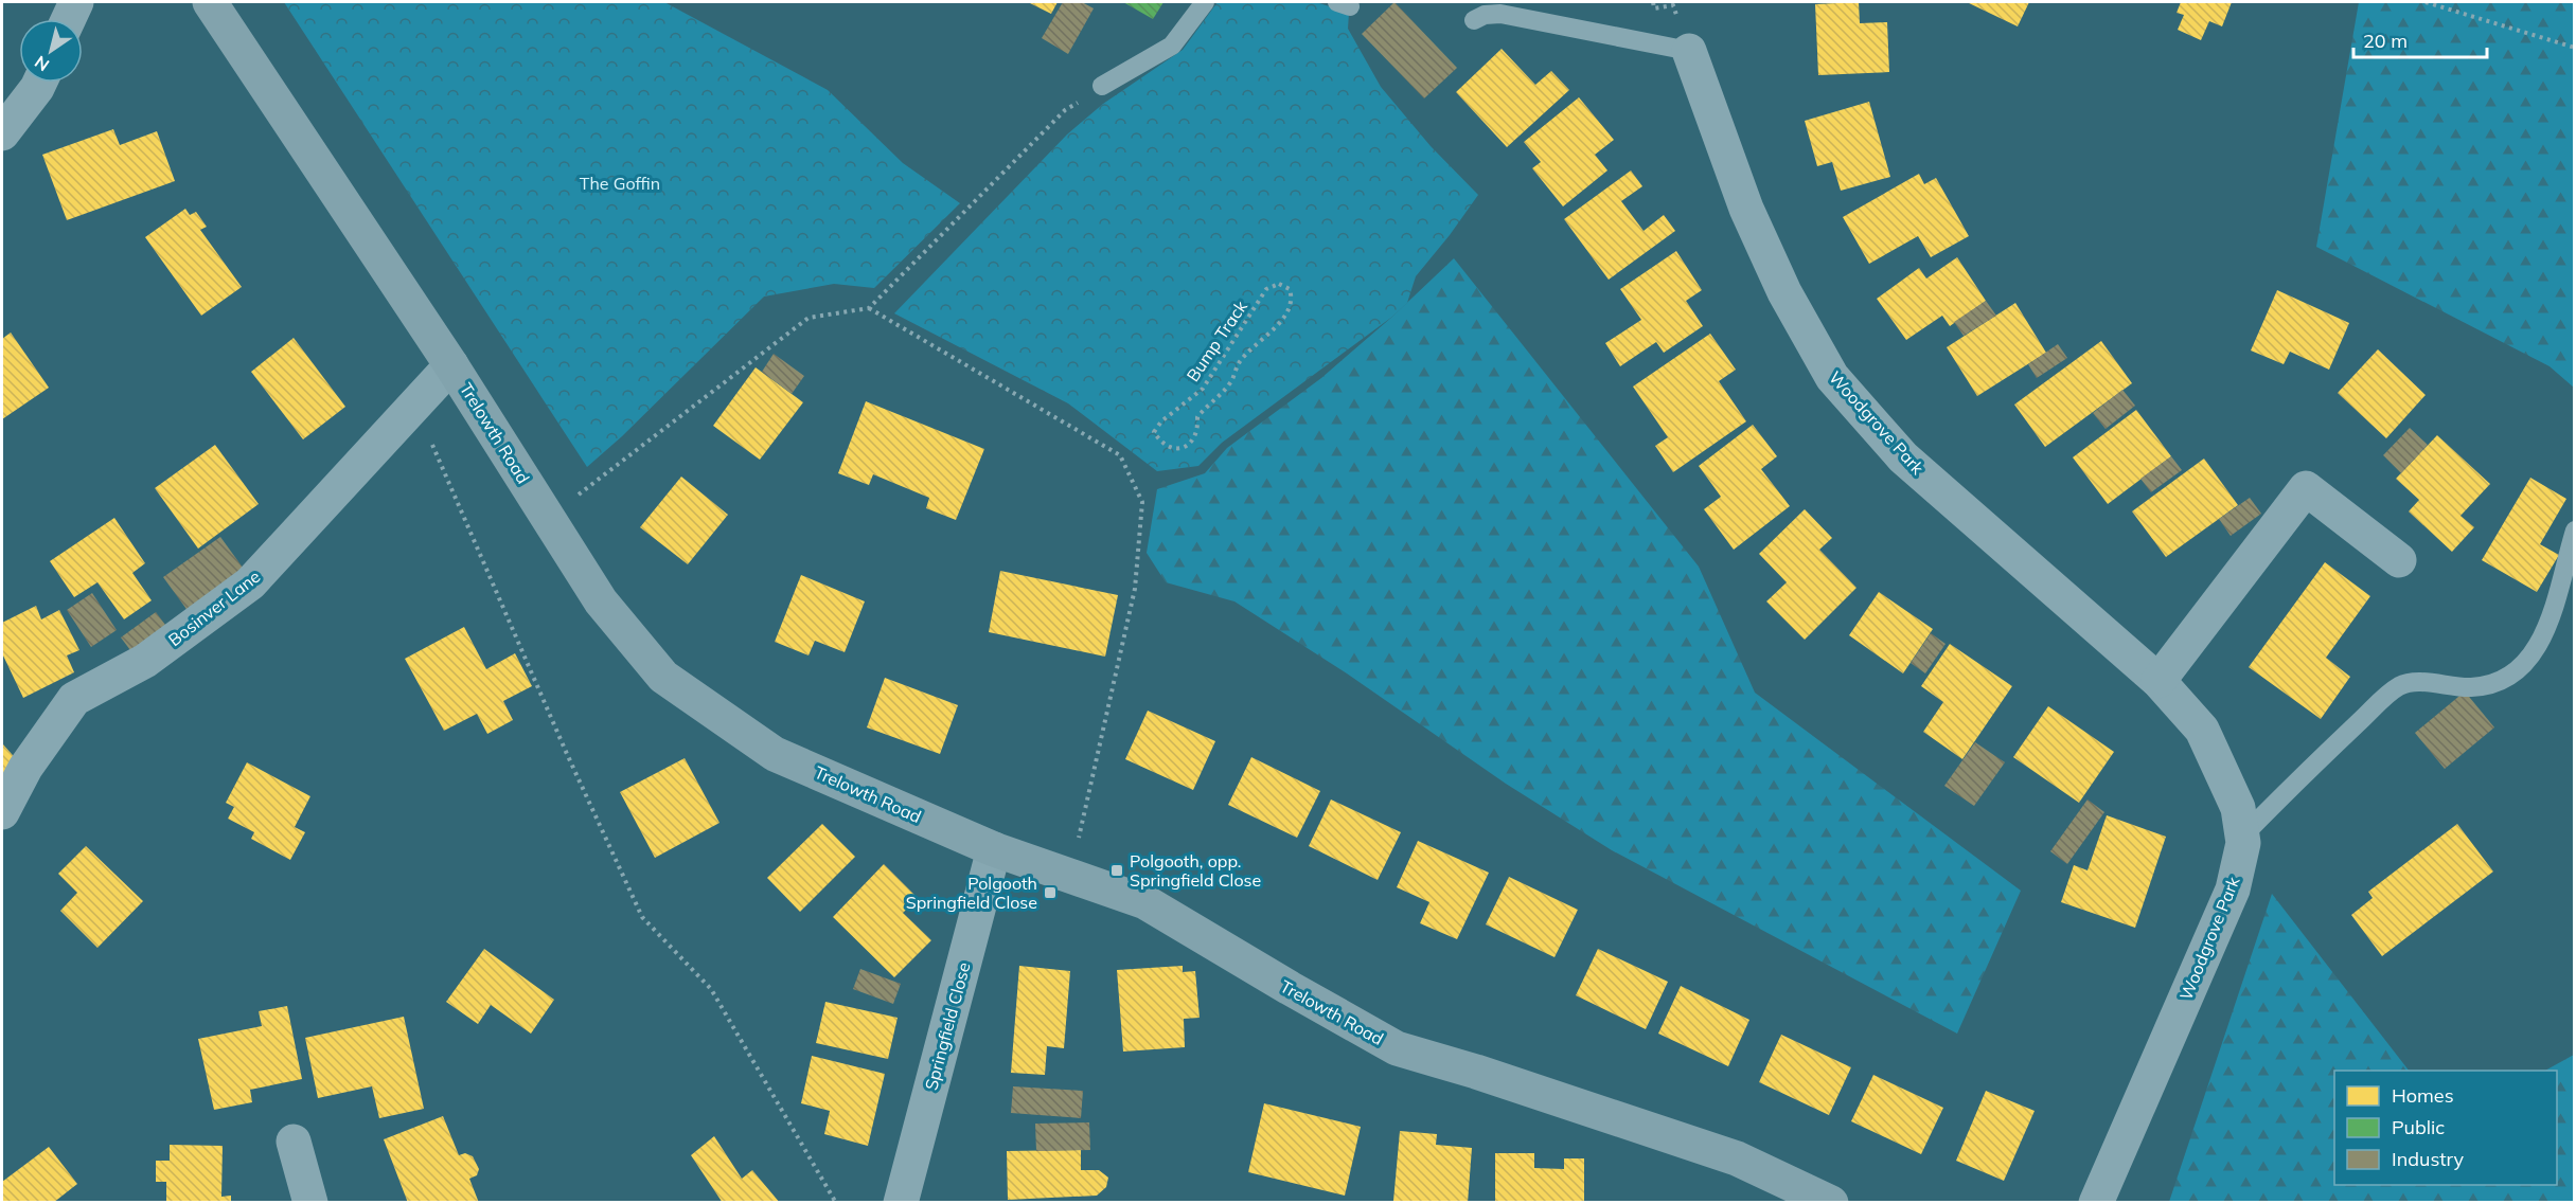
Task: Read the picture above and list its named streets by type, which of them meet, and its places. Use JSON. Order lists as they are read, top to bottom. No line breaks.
{"streets":{"street":["Woodgrove Park","Trelowth Road","Bosinver Lane","Springfield Close"],"path":["Bump Track"]},"crossings":[["Trelowth Road","Bosinver Lane"],["Trelowth Road","Springfield Close"]],"parks":["The Goffin"],"places":{"transit":["Polgooth, opp. Springfield Close","Polgooth Springfield Close"]},"legend":["Homes","Public","Industry"],"scale_bar":"20 m","north":"bottom left"}
